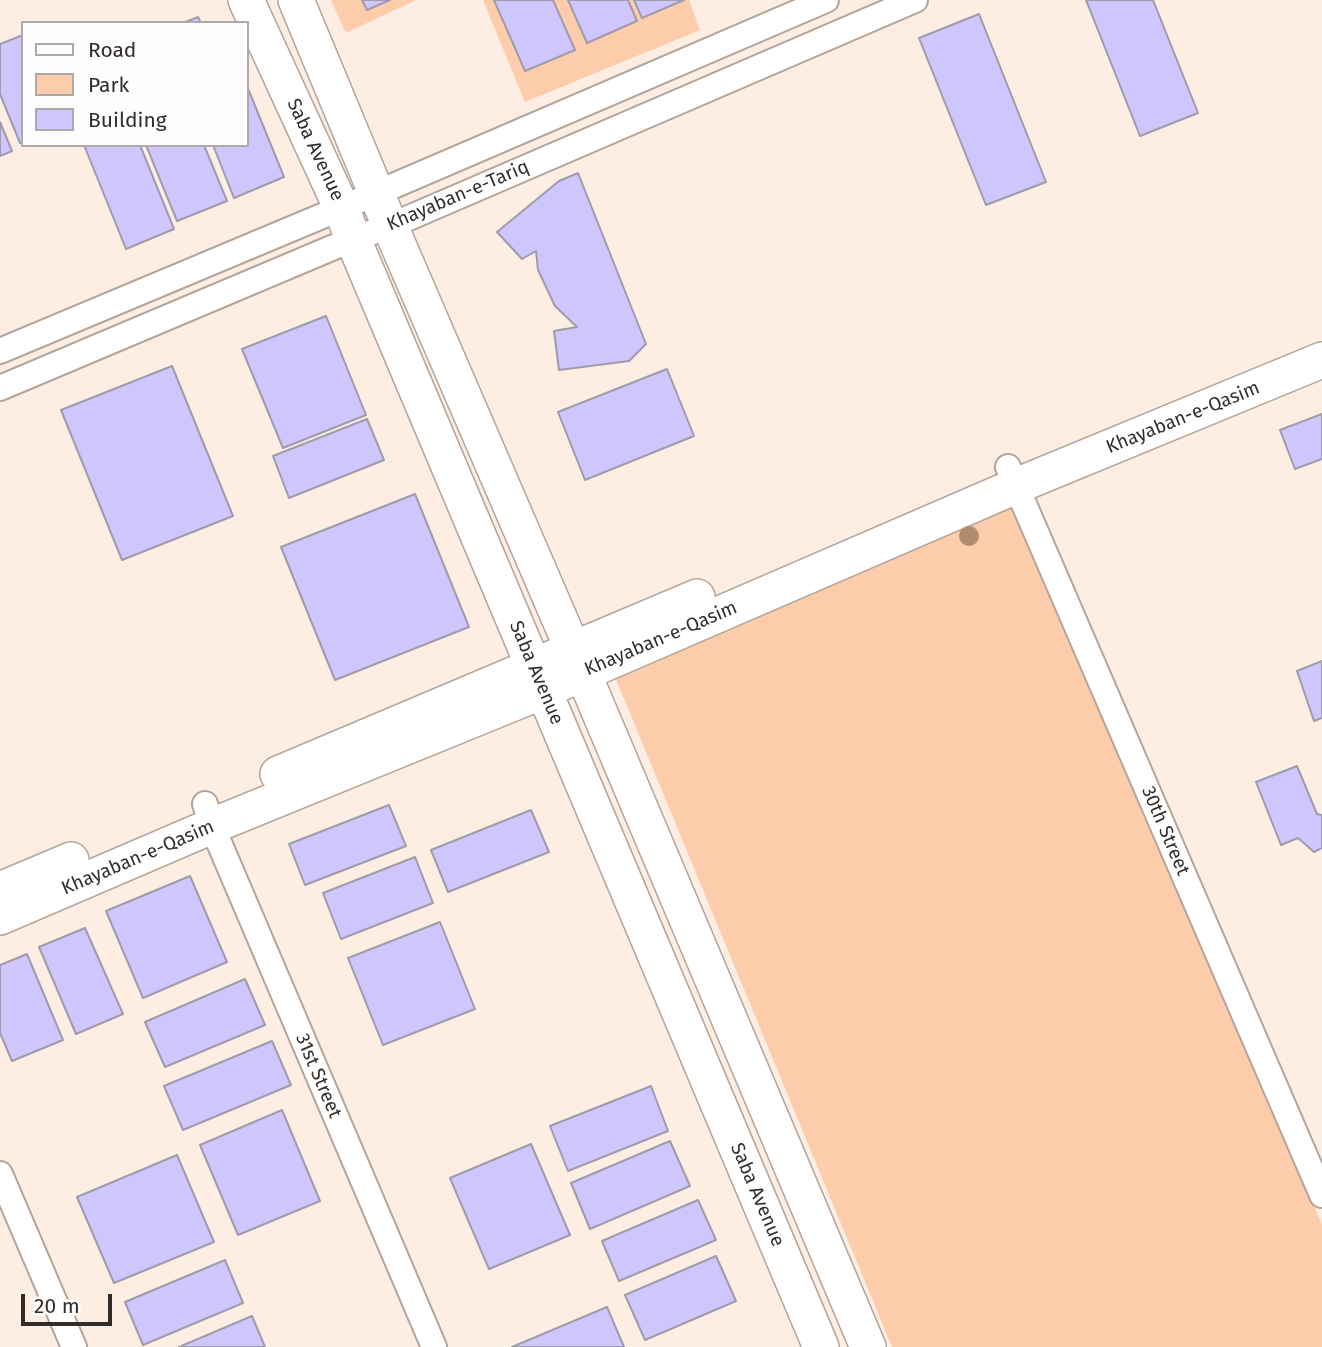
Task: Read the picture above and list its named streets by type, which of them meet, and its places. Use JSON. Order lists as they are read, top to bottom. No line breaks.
{"streets":{"main road":["Saba Avenue","Khayaban-e-Qasim"],"street":["Khayaban-e-Tariq","30th Street","31st Street"]},"crossings":[["Saba Avenue","Khayaban-e-Tariq"],["Saba Avenue","Khayaban-e-Qasim"],["Khayaban-e-Qasim","30th Street"],["Khayaban-e-Qasim","31st Street"]],"legend":["Road","Park","Building"],"scale_bar":"20 m"}
